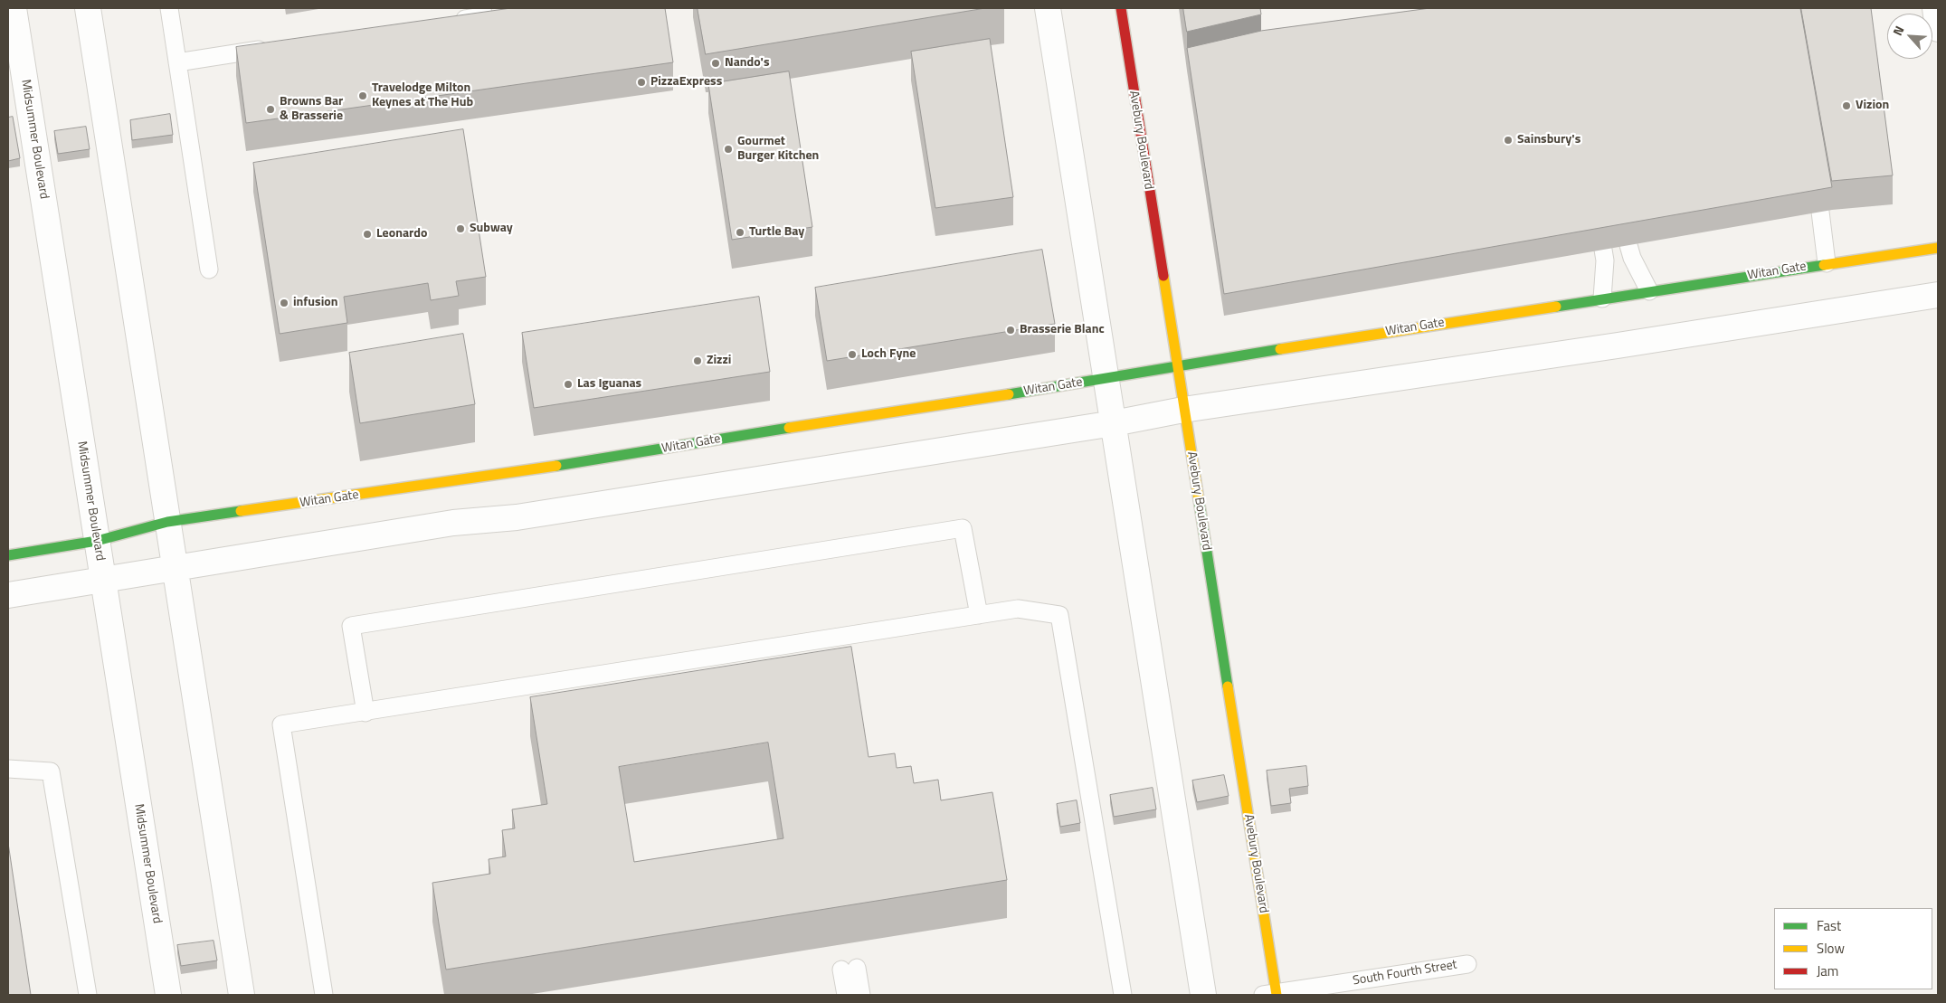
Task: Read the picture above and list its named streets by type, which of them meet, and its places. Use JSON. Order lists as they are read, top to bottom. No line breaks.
{"streets":{"street":["Midsummer Boulevard","Avebury Boulevard","Witan Gate"],"lane":["South Fourth Street"]},"crossings":[["Midsummer Boulevard","Witan Gate"],["Avebury Boulevard","Witan Gate"],["Avebury Boulevard","South Fourth Street"]],"places":["Nando's","PizzaExpress","Travelodge Milton Keynes at The Hub","Vizion","Browns Bar & Brasserie","Sainsbury's","Gourmet Burger Kitchen","Subway","Turtle Bay","Leonardo","infusion","Brasserie Blanc","Loch Fyne","Zizzi","Las Iguanas"],"legend":["Fast","Slow","Jam"],"north":"top left"}
